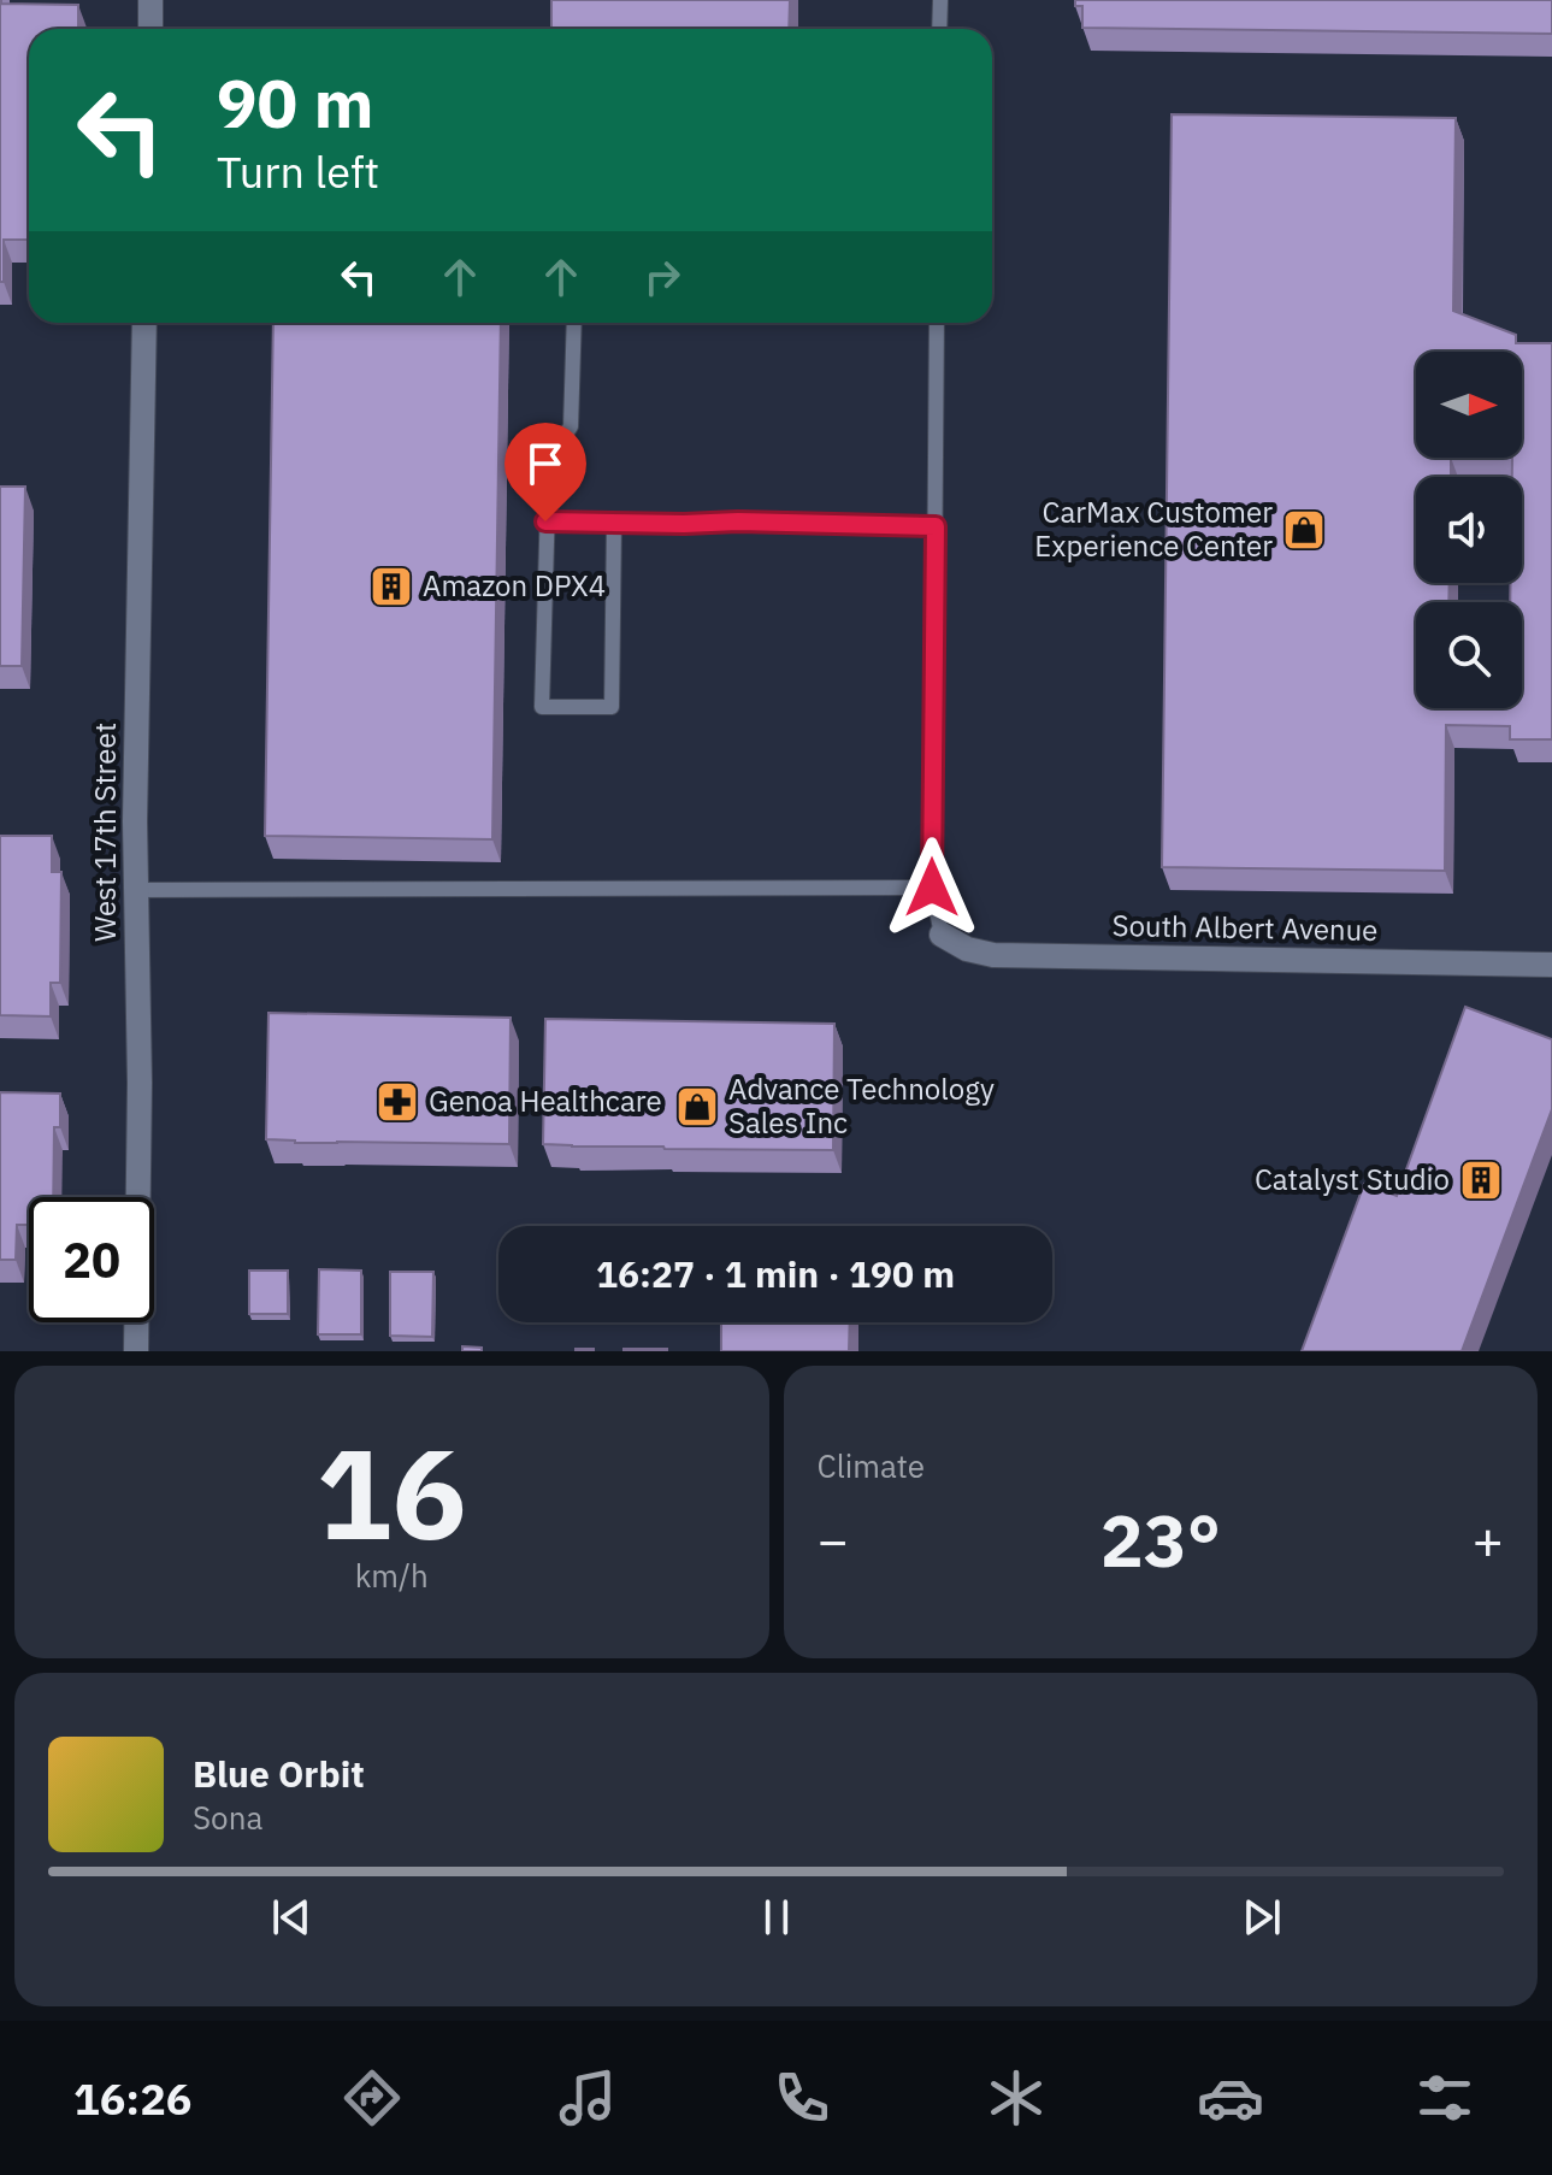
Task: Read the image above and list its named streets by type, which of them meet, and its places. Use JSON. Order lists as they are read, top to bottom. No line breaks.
{"streets":{"street":["West 17th Street","South Albert Avenue"]},"places":{"shop":["CarMax Customer Experience Center","Advance Technology Sales Inc"],"building":["Amazon DPX4","Catalyst Studio"],"pharmacy":["Genoa Healthcare"]},"north":"right","page":{"turn":["90 m","Turn left"],"limit":"20","trip":"16:27 · 1 min · 190 m","tile":[["16","km/h"],"Climate"],"heat":["−","23°","+"],"song":["Blue Orbit","Sona"],"tabs":"16:26"}}
